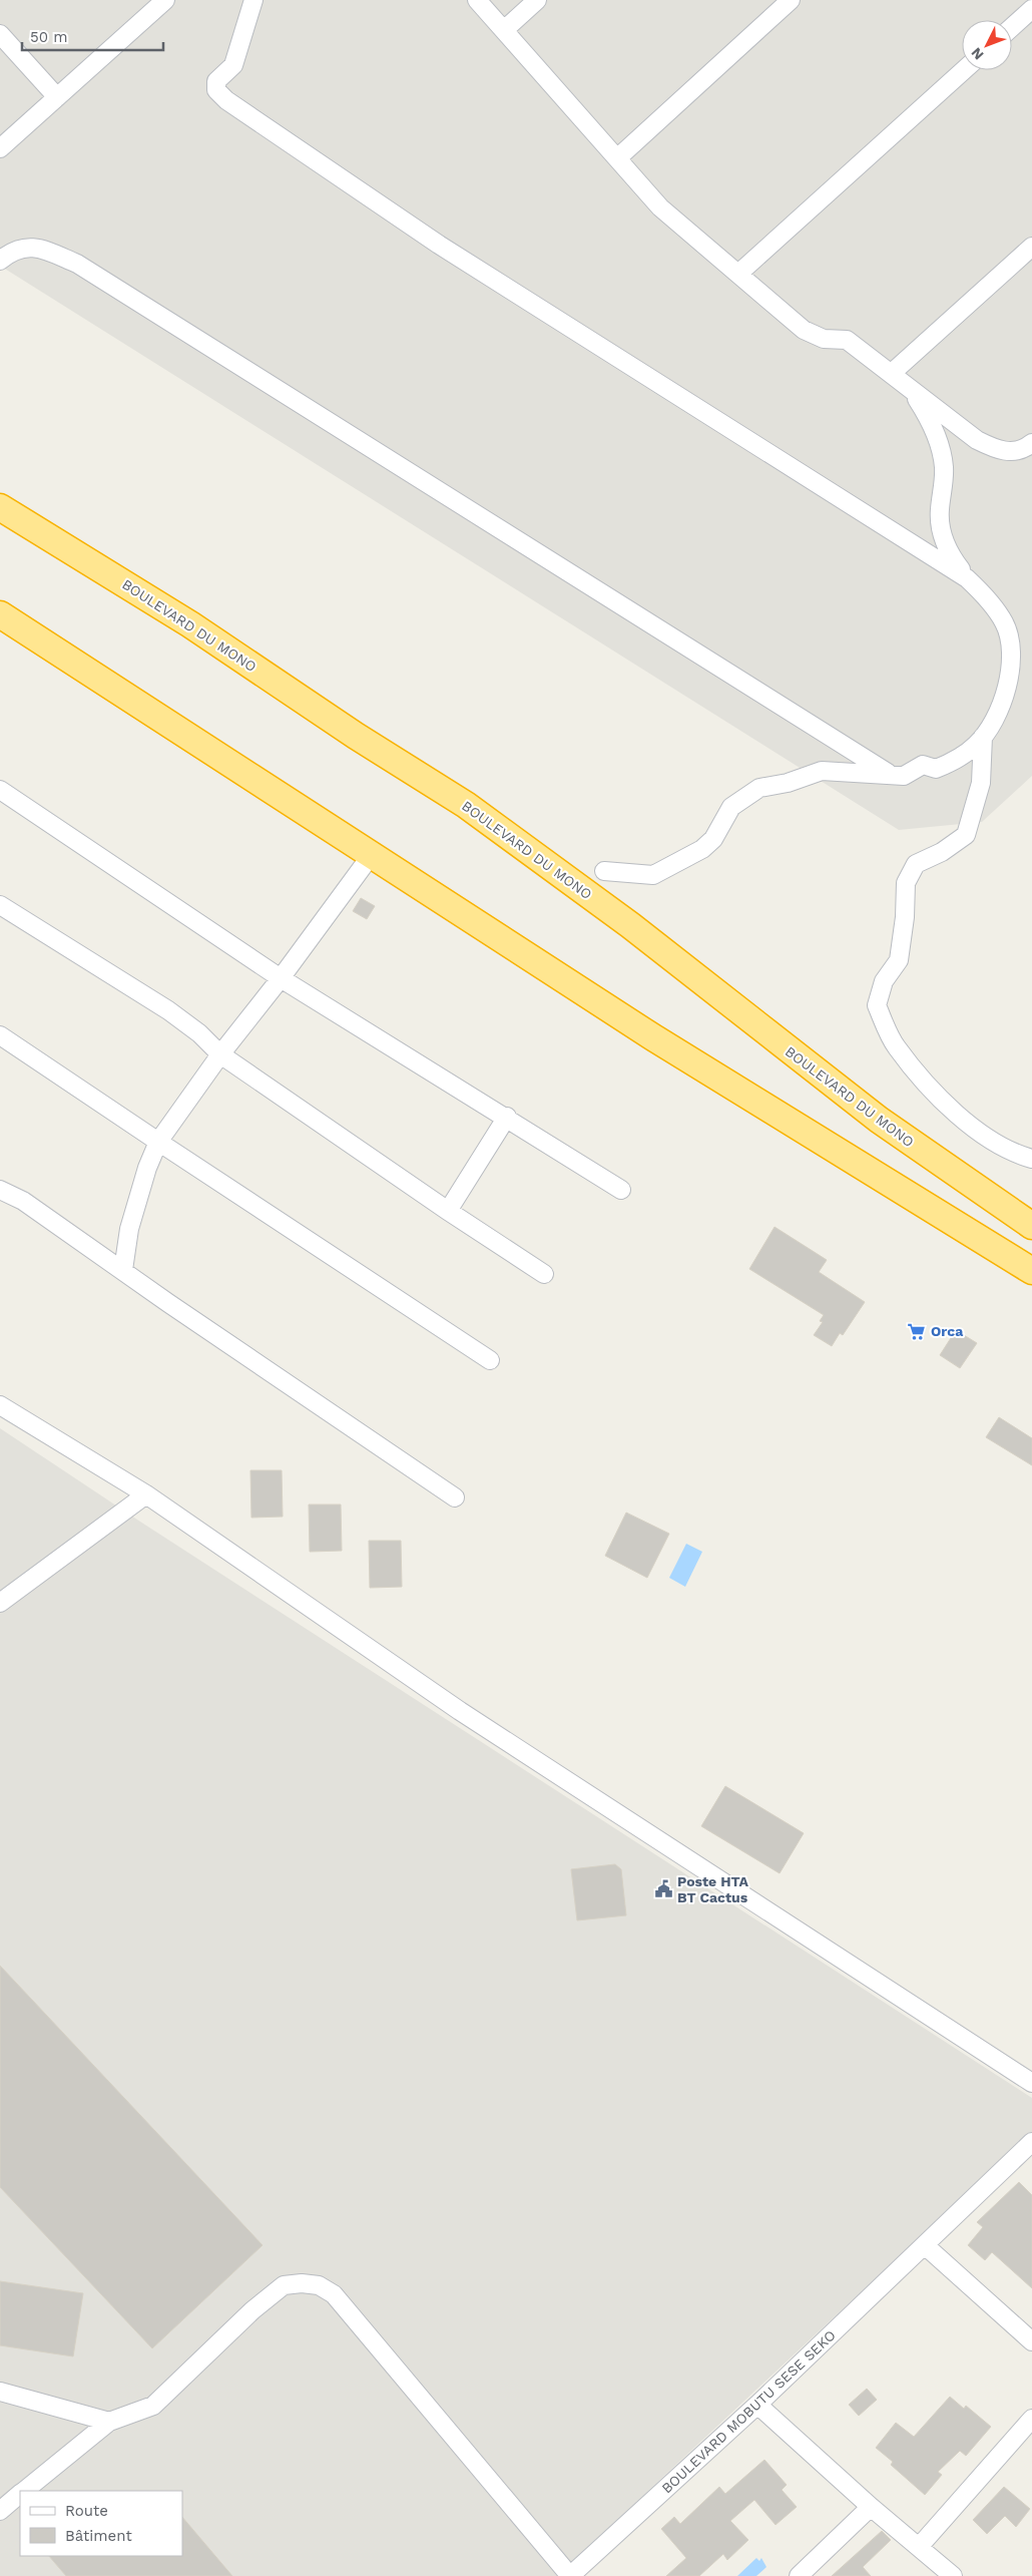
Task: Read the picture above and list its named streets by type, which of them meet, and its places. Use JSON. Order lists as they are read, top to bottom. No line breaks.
{"streets":{"highway":["BOULEVARD DU MONO"],"street":["BOULEVARD MOBUTU SESE SEKO"]},"places":{"supermarket":["Orca"],"public building":["Poste HTA BT Cactus"]},"legend":["Route","Bâtiment"],"scale_bar":"50 m","north":"bottom left"}
